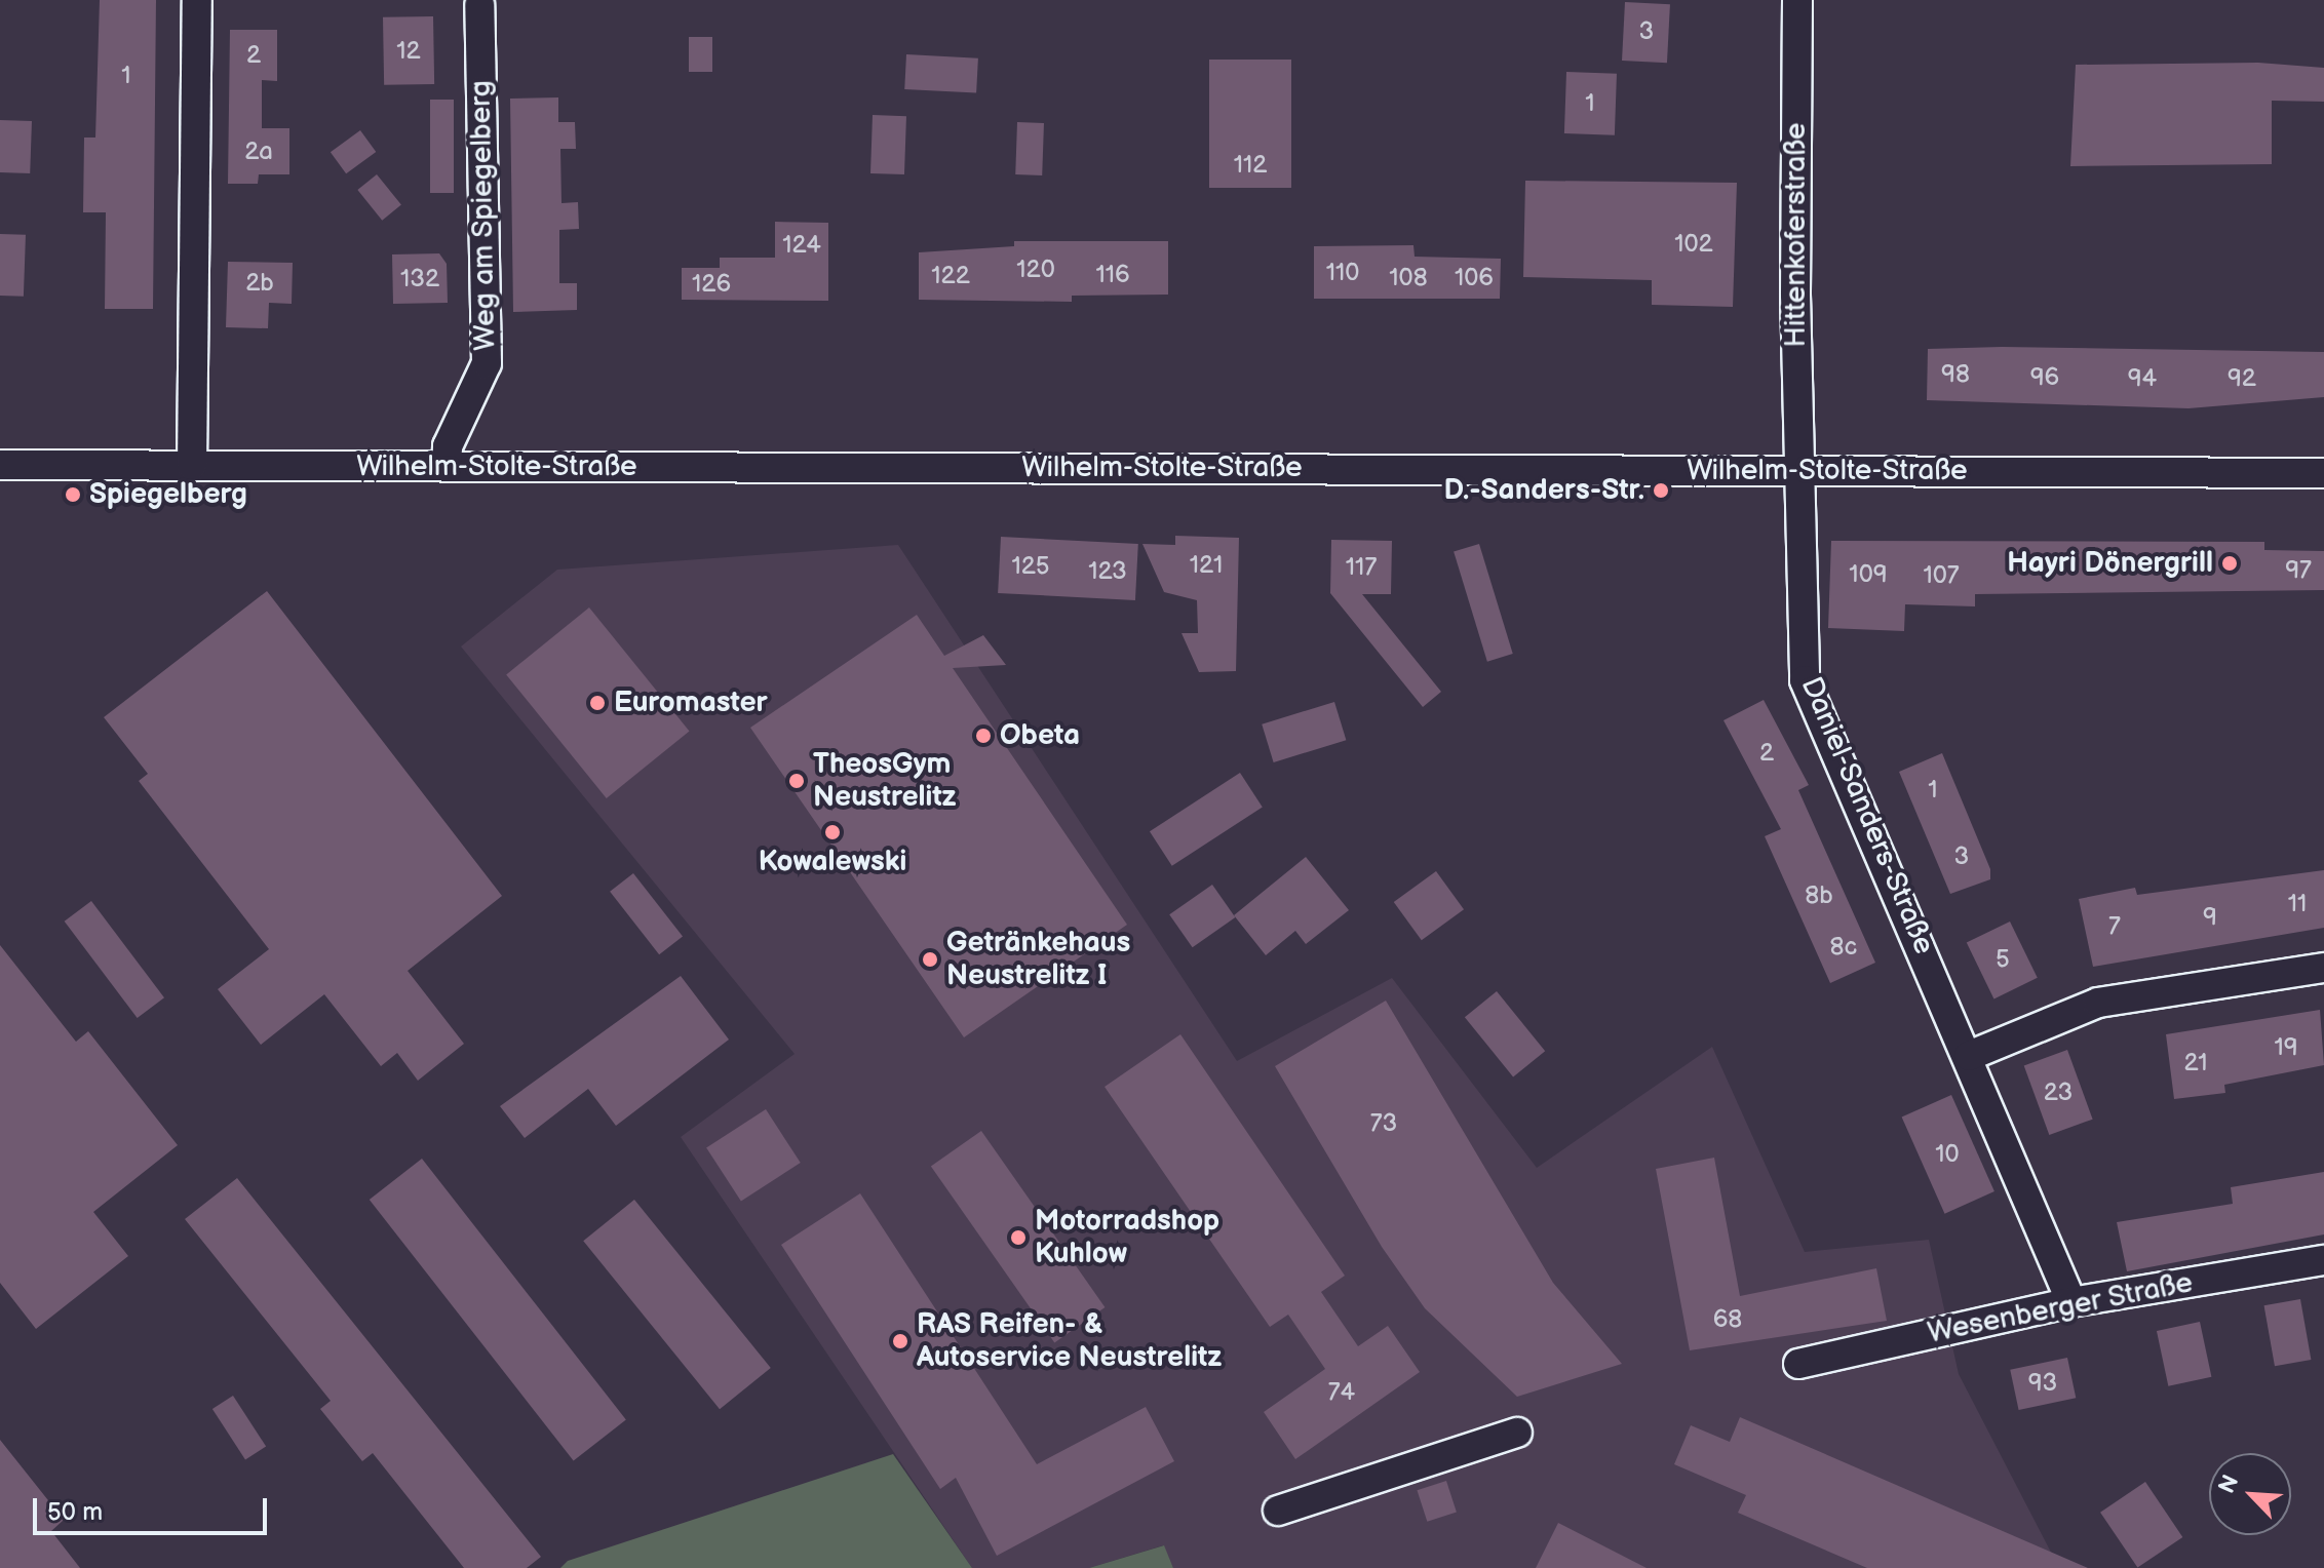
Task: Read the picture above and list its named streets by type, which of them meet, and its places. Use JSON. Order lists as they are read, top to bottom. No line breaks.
{"streets":{"street":["Weg am Spiegelberg","Hittenkoferstraße","Wilhelm-Stolte-Straße","Daniel-Sanders-Straße","Wesenberger Straße"]},"crossings":[["Weg am Spiegelberg","Wilhelm-Stolte-Straße"],["Hittenkoferstraße","Wilhelm-Stolte-Straße"],["Hittenkoferstraße","Daniel-Sanders-Straße"],["Wilhelm-Stolte-Straße","Daniel-Sanders-Straße"],["Daniel-Sanders-Straße","Wesenberger Straße"]],"places":["D.-Sanders-Str.","Spiegelberg","Hayri Dönergrill","Euromaster","Obeta","TheosGym Neustrelitz","Kowalewski","Getränkehaus Neustrelitz I","Motorradshop Kuhlow","RAS Reifen- & Autoservice Neustrelitz"],"house_numbers":["3","12","2","1","1","2a","112","102","124","120","110","116","122","108","106","132","2b","126","98","96","94","92","121","125","117","97","123","109","107","2","1","3","8b","11","9","7","8c","5","19","21","23","73","10","68","93","74"],"scale_bar":"50 m","north":"top left"}
